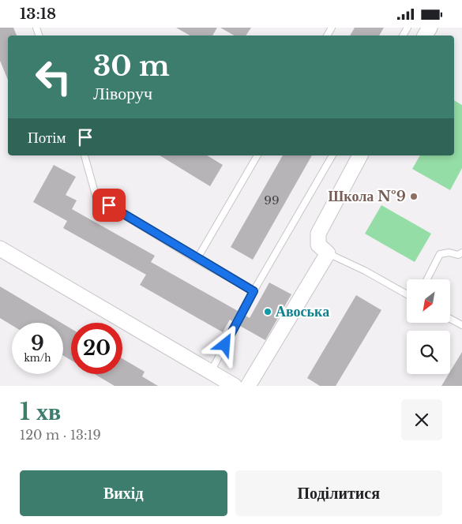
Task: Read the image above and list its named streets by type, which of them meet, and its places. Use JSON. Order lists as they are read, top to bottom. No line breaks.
{"places":["Школа №9","Авоська"],"house_numbers":["99"],"north":"bottom left","page":{"status":"13:18","turn":["30 m","Ліворуч"],"then":"Потім","speed":"9 km/h","limit":"20","heading":["1 хв","120 m · 13:19"],"buttons":["Вихід","Поділитися"]}}
